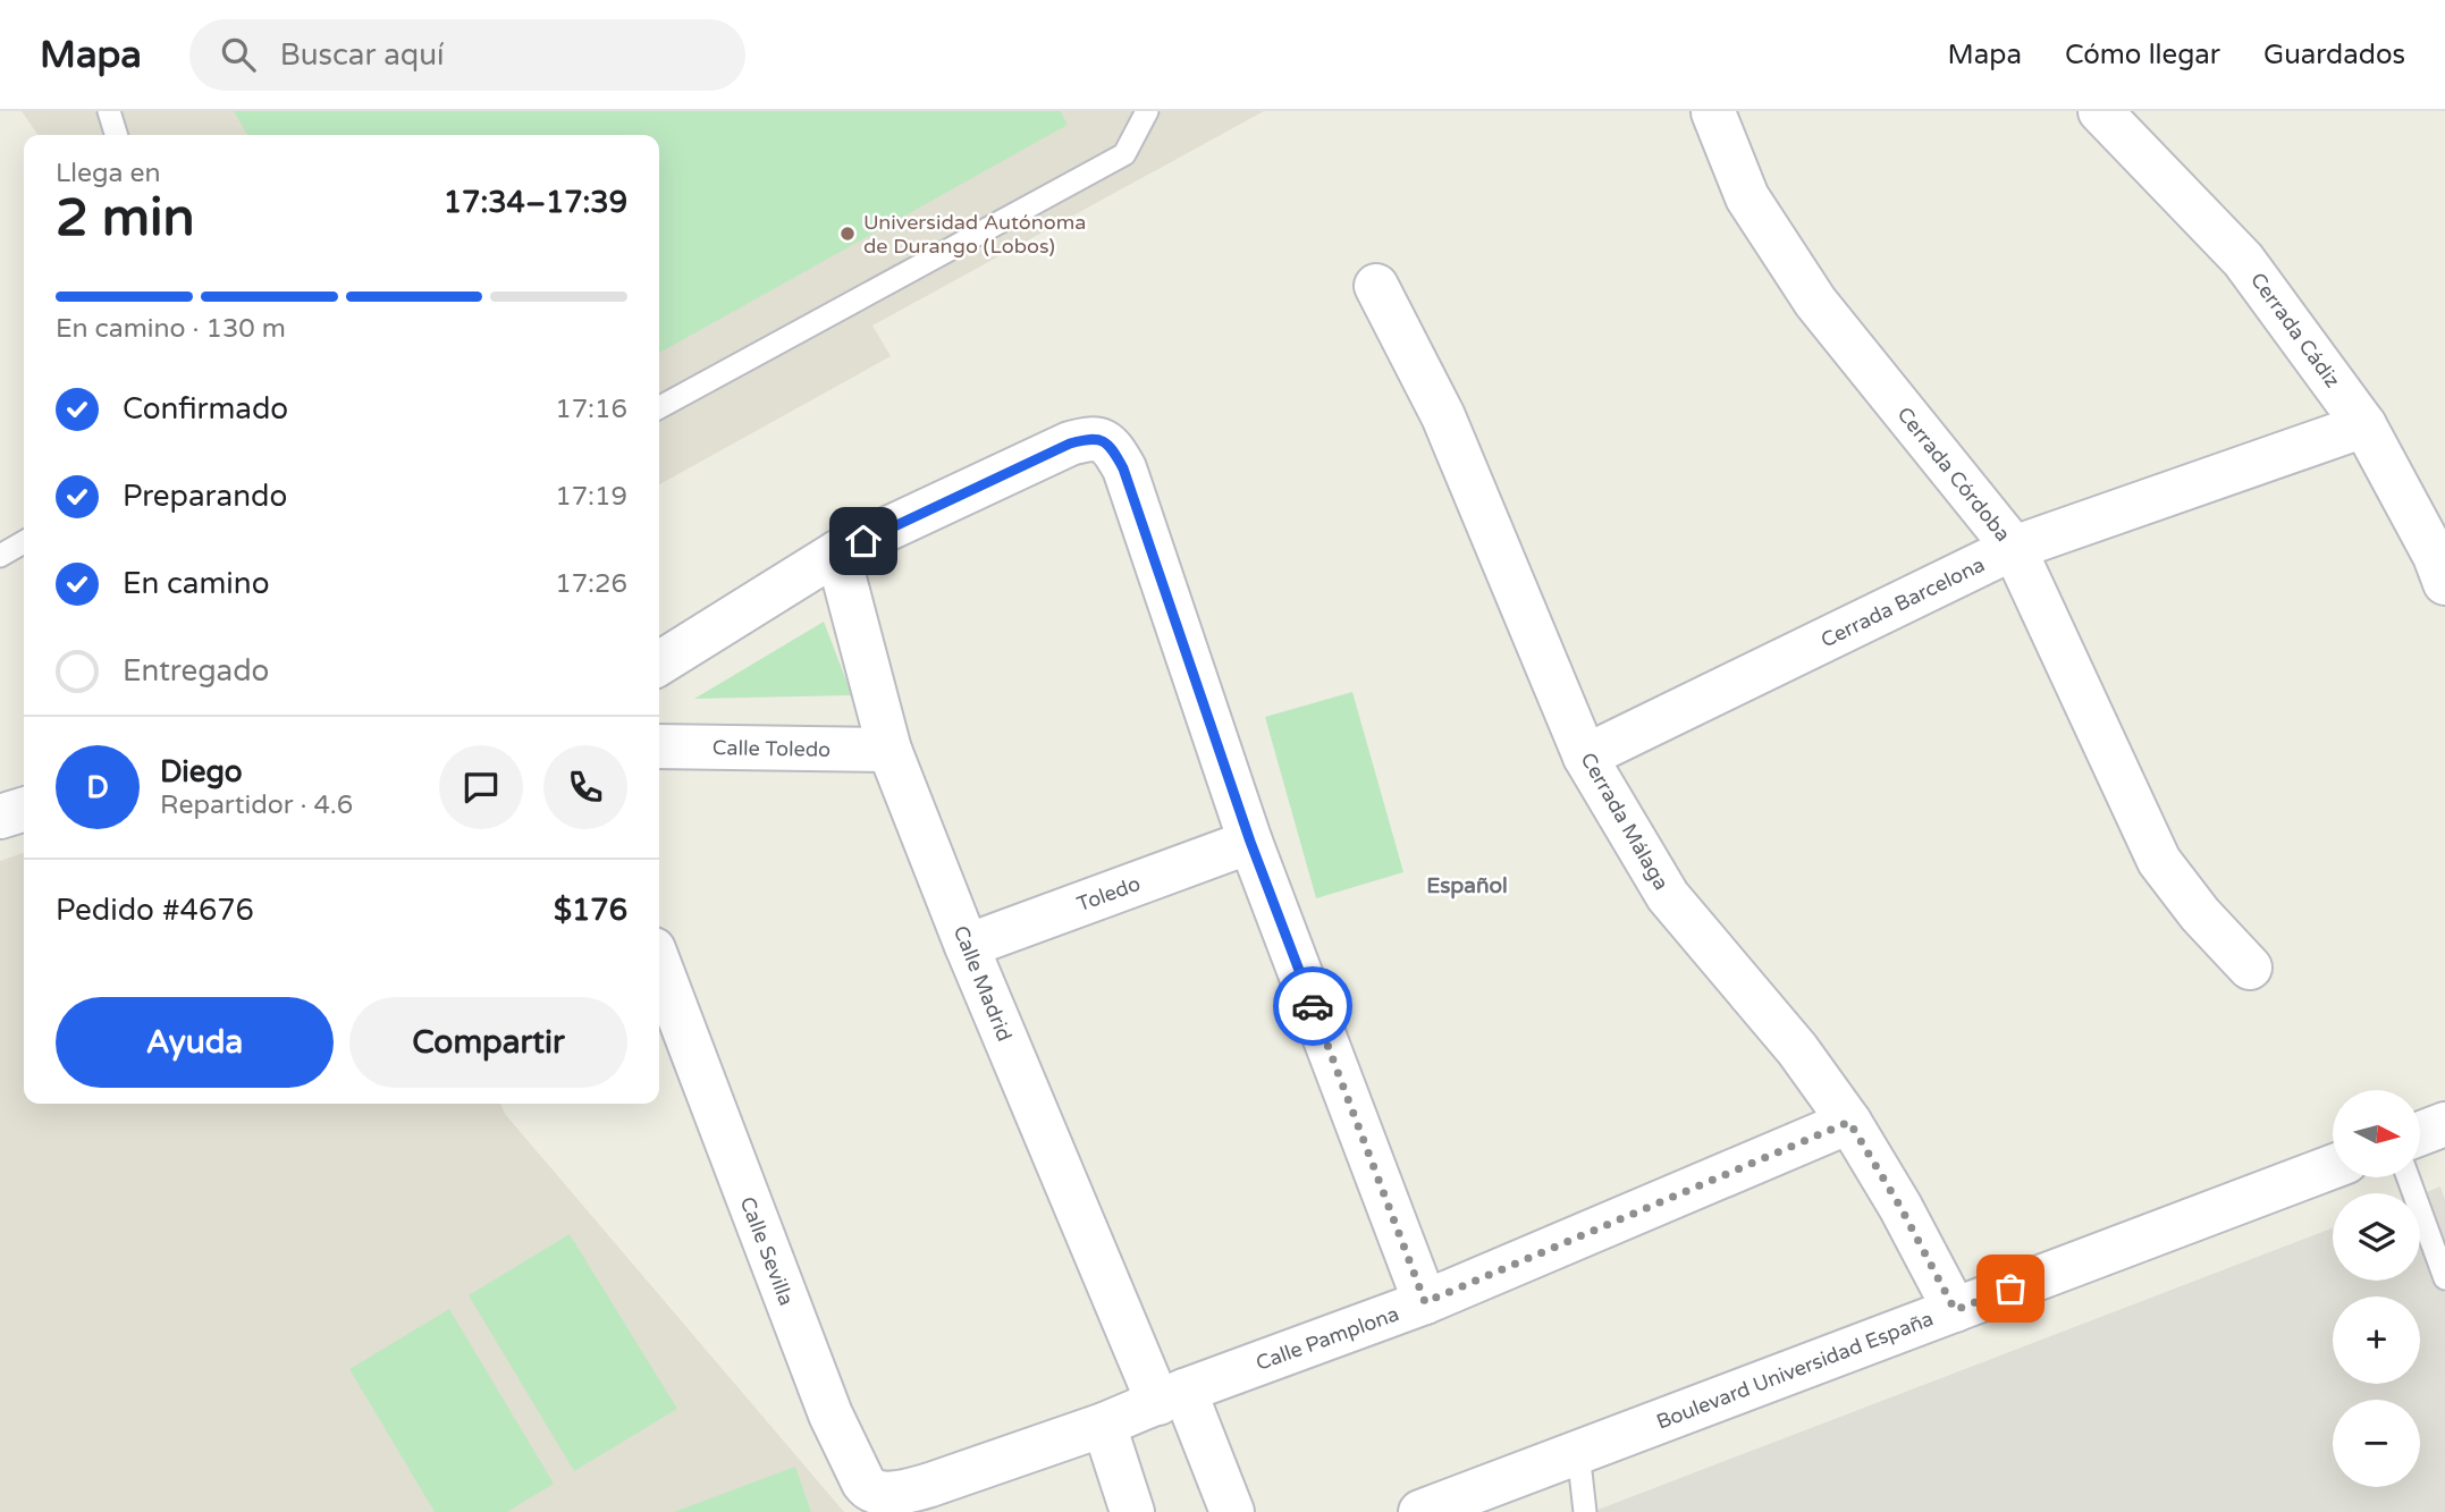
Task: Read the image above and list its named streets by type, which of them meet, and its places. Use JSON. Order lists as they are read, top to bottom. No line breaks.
{"streets":{"street":["Cerrada Cádiz","Cerrada Córdoba","Cerrada Barcelona","Calle Toledo","Cerrada Málaga","Toledo","Calle Madrid","Calle Sevilla","Calle Pamplona","Boulevard Universidad España"]},"crossings":[["Cerrada Cádiz","Cerrada Barcelona"],["Cerrada Córdoba","Cerrada Barcelona"],["Cerrada Barcelona","Cerrada Málaga"],["Calle Toledo","Calle Madrid"],["Cerrada Málaga","Calle Pamplona"],["Cerrada Málaga","Boulevard Universidad España"],["Toledo","Calle Madrid"],["Calle Madrid","Calle Pamplona"],["Calle Sevilla","Calle Pamplona"]],"districts":["Español"],"places":["Universidad Autónoma de Durango (Lobos)"],"north":"right","page":{"header":"Mapa","search":"Buscar aquí","nav":["Mapa","Cómo llegar","Guardados"],"heading":["2 min","Llega en","17:34–17:39"],"panel":["Diego","Repartidor · 4.6","Pedido #4676","$176"],"bar":"En camino · 130 m","list":[["Confirmado","17:16"],["Preparando","17:19"],["En camino","17:26"],"Entregado"],"round":"D","buttons":["Ayuda","Compartir"],"map_buttons":["+","−"]}}
